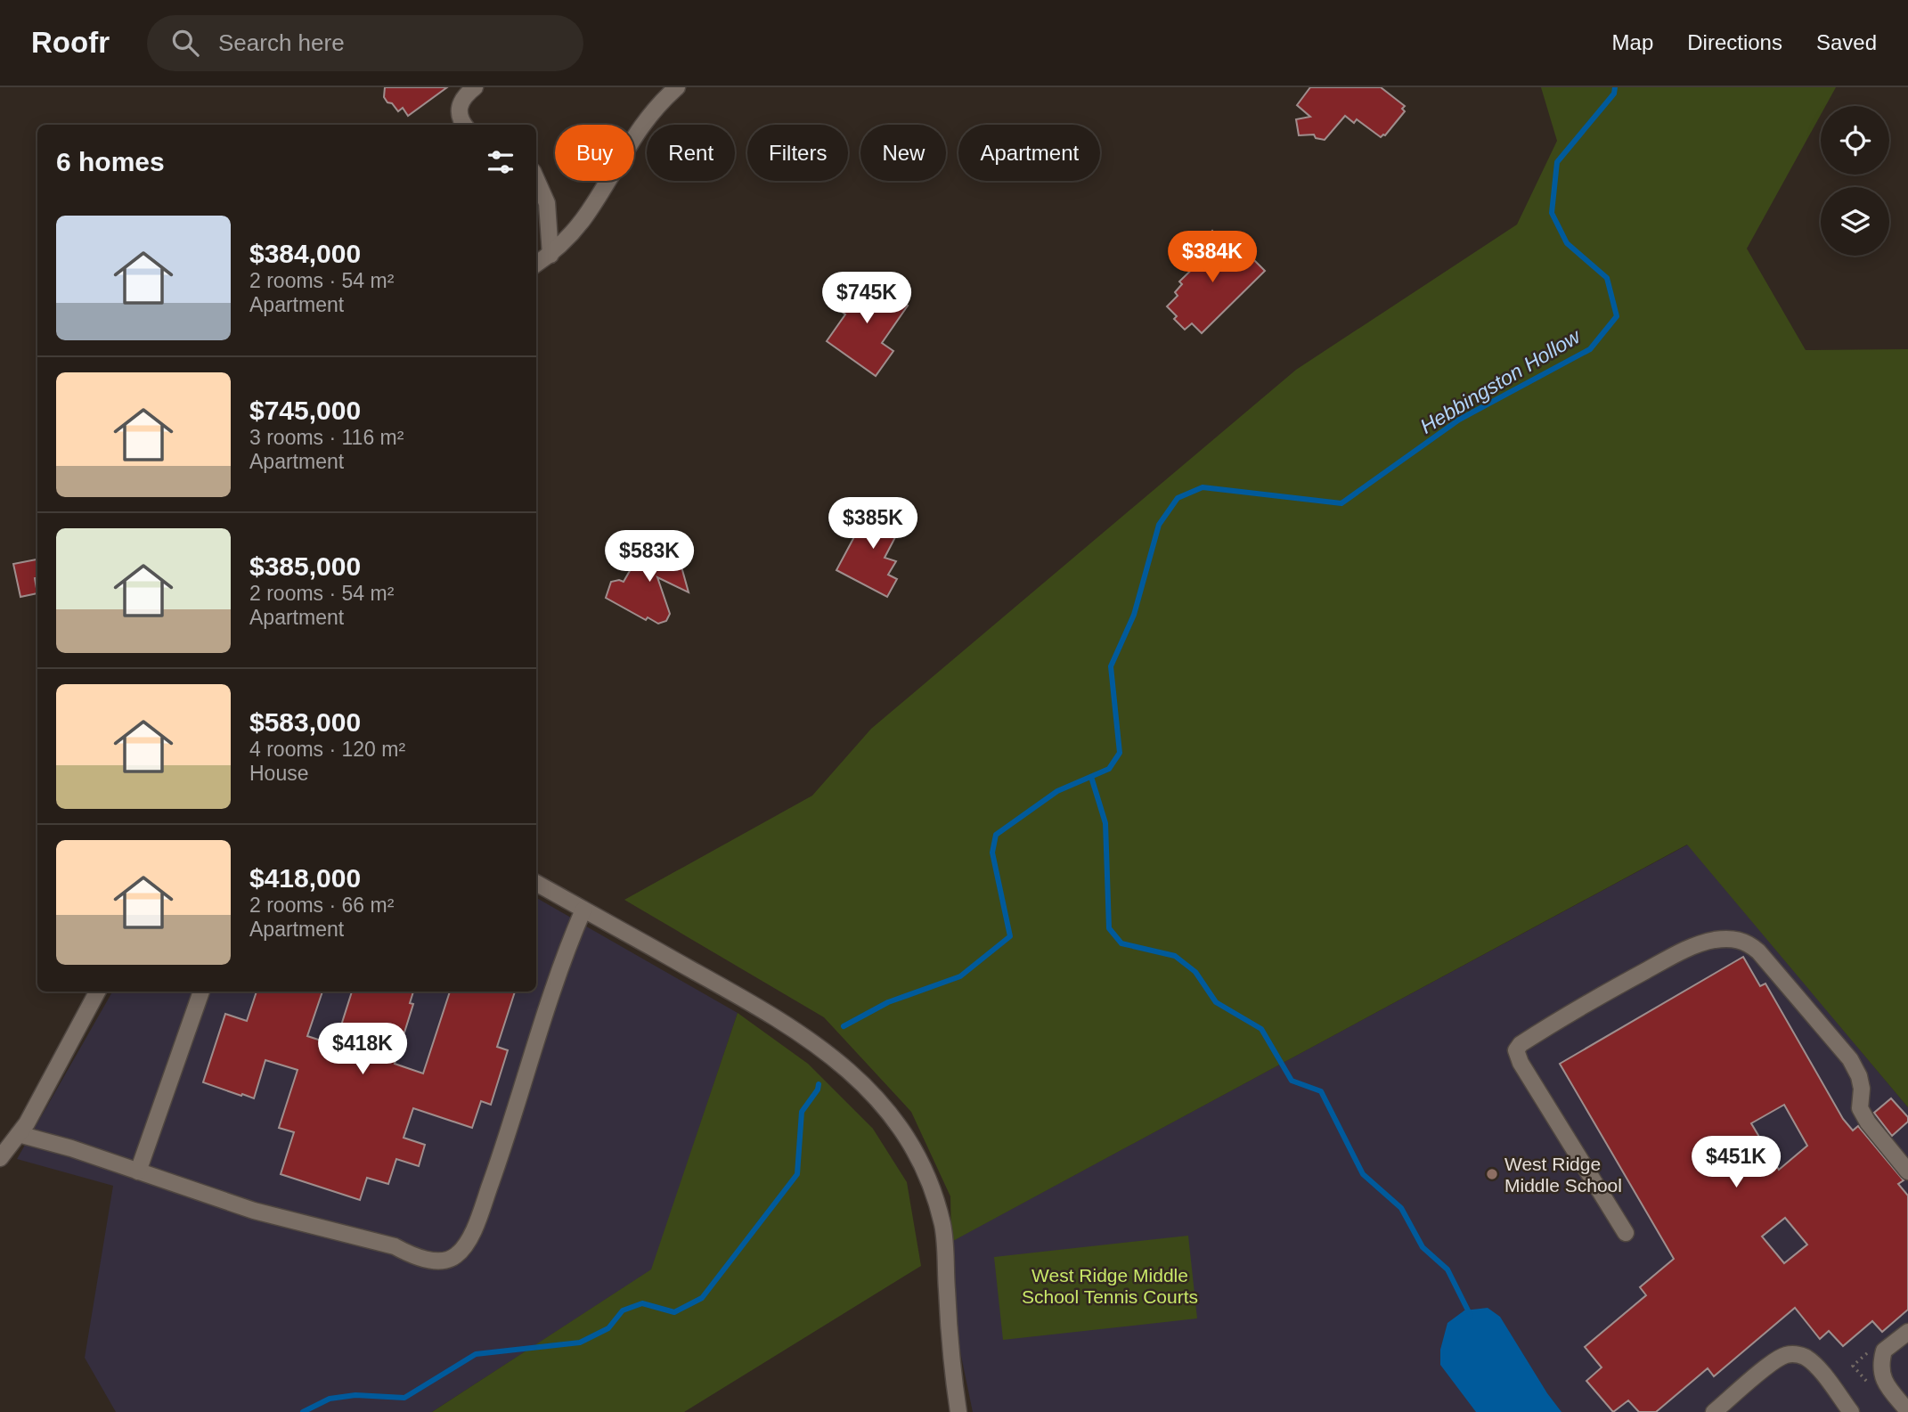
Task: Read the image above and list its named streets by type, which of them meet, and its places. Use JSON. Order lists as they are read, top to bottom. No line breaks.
{"water":["Hebbingston Hollow"],"parks":["West Ridge Middle School Tennis Courts"],"places":["West Ridge Middle School"],"page":{"header":"Roofr","search":"Search here","nav":["Map","Directions","Saved"],"chip":["Buy","Rent","Filters","New","Apartment"],"heading":"6 homes","list":[{"name":"$384,000","note":"2 rooms · 54 m² · Apartment"},{"name":"$745,000","note":"3 rooms · 116 m² · Apartment"},{"name":"$385,000","note":"2 rooms · 54 m² · Apartment"},{"name":"$583,000","note":"4 rooms · 120 m² · House"},{"name":"$418,000","note":"2 rooms · 66 m² · Apartment"}],"price":["$384K","$745K","$385K","$583K","$418K","$451K"]}}
